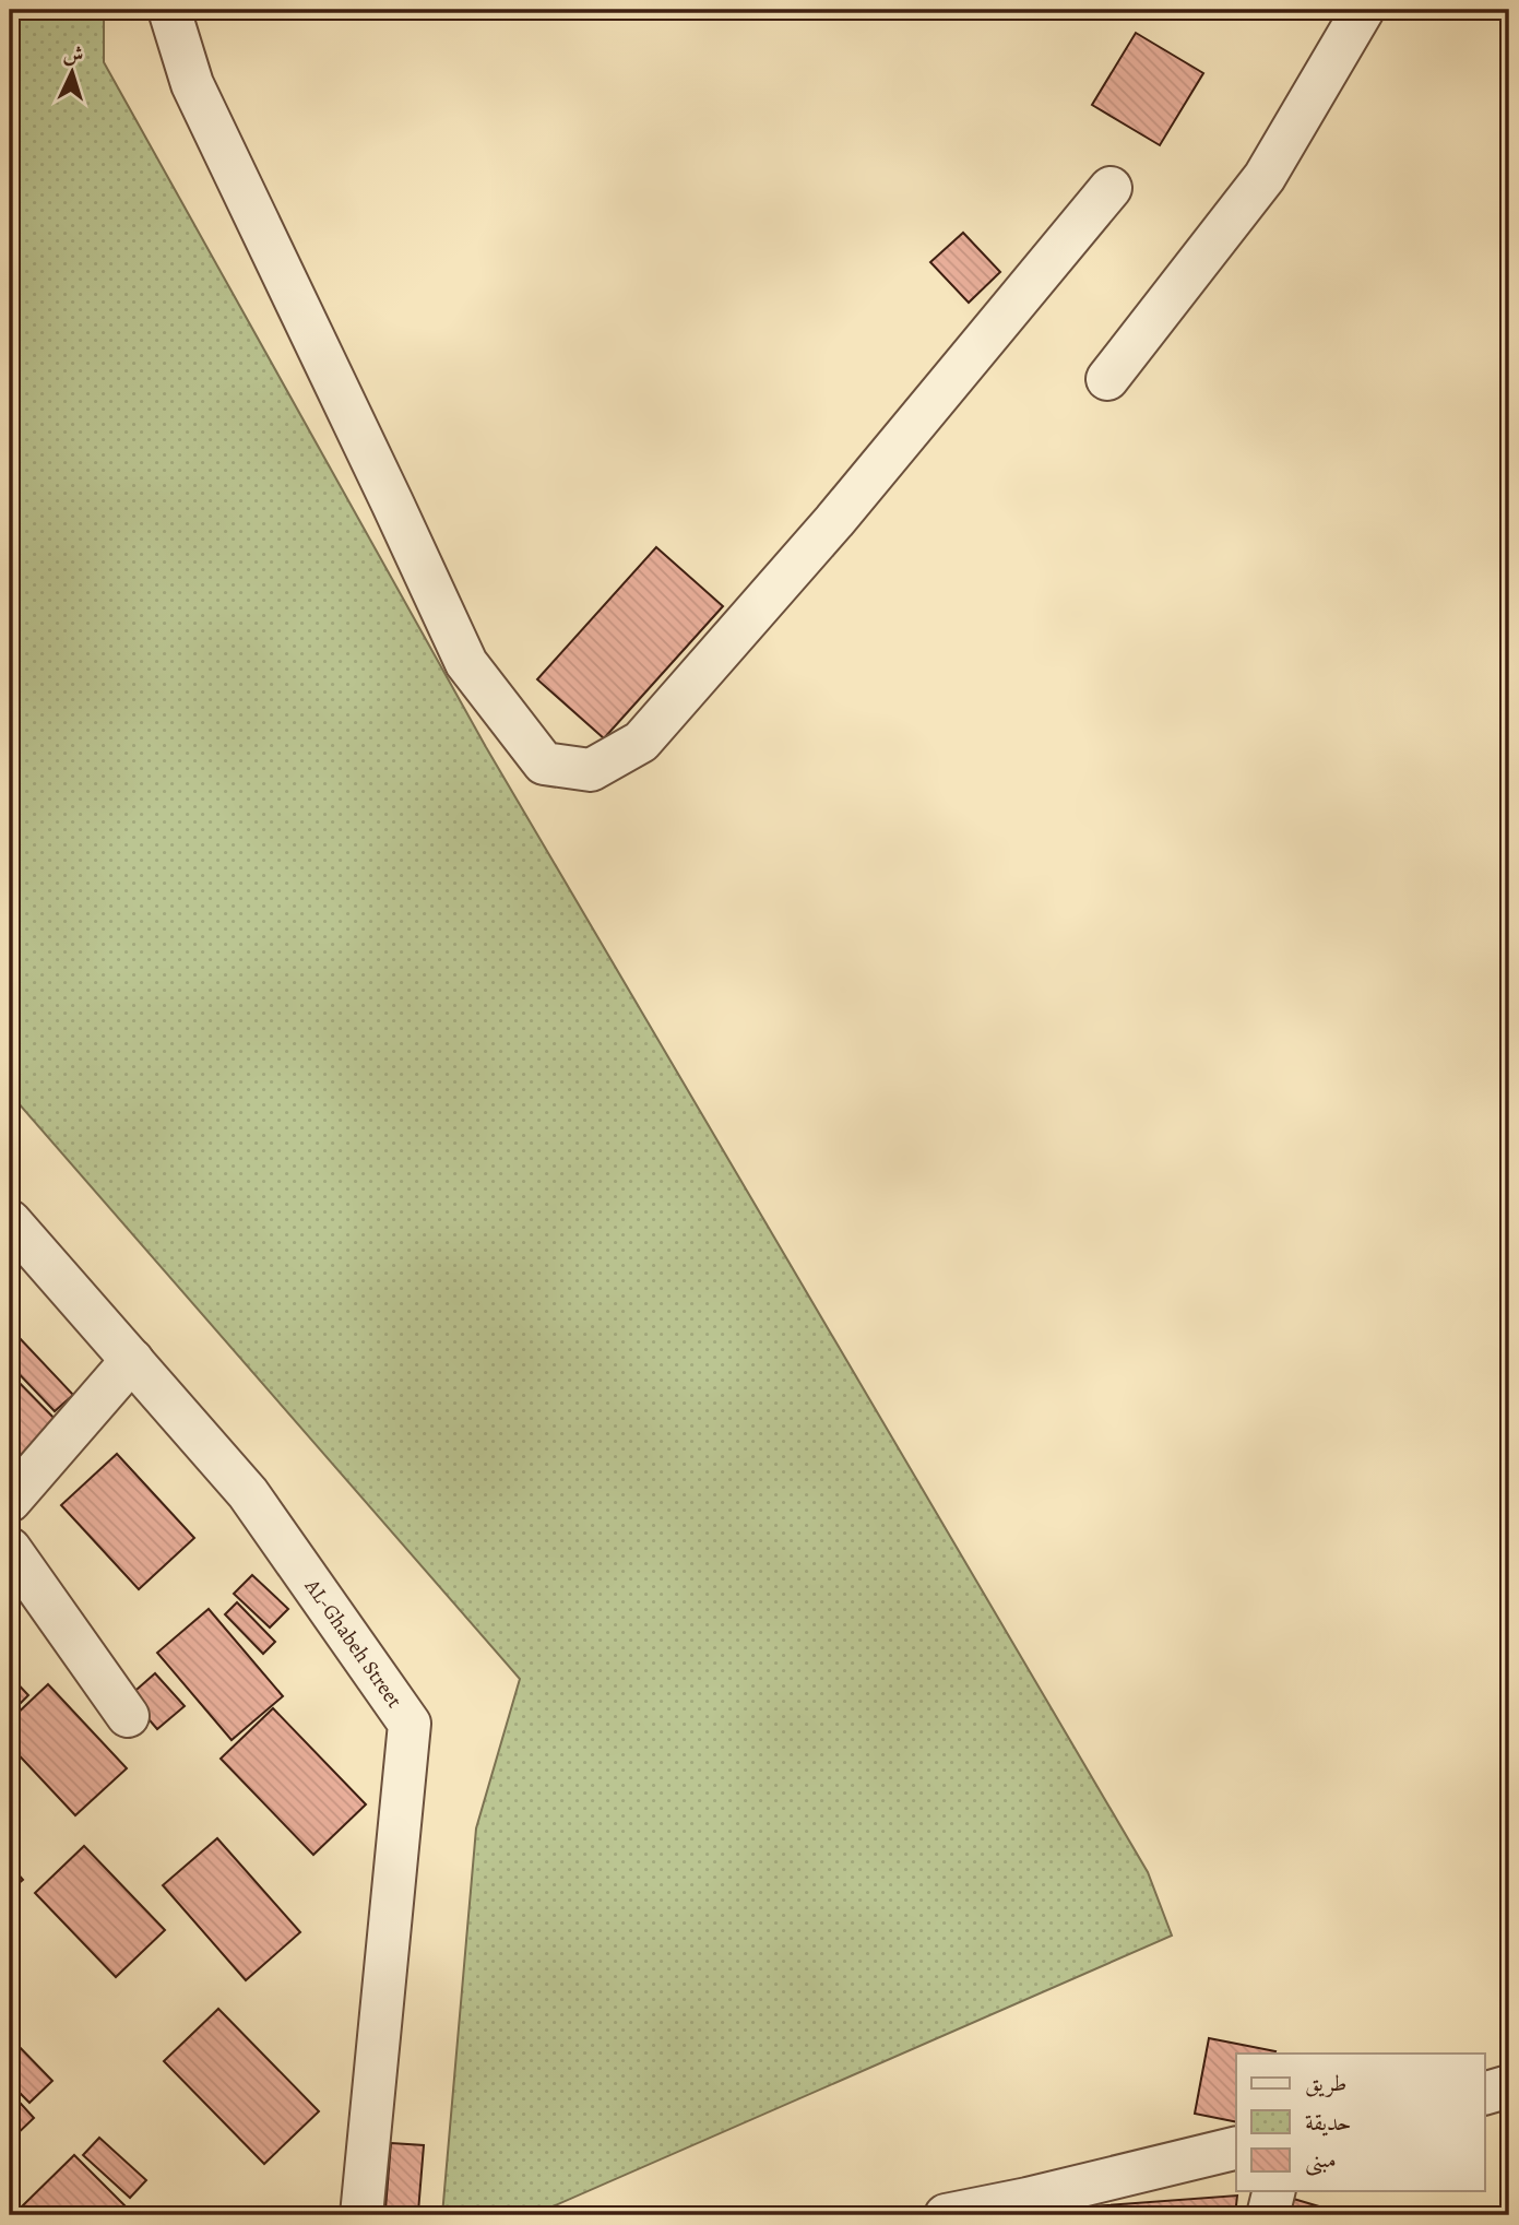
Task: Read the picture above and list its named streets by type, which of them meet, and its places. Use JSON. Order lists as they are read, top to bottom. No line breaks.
{"streets":{"street":["AL-Ghabeh Street"]},"legend":["طريق","حديقة","مبنى"],"north":"top"}
